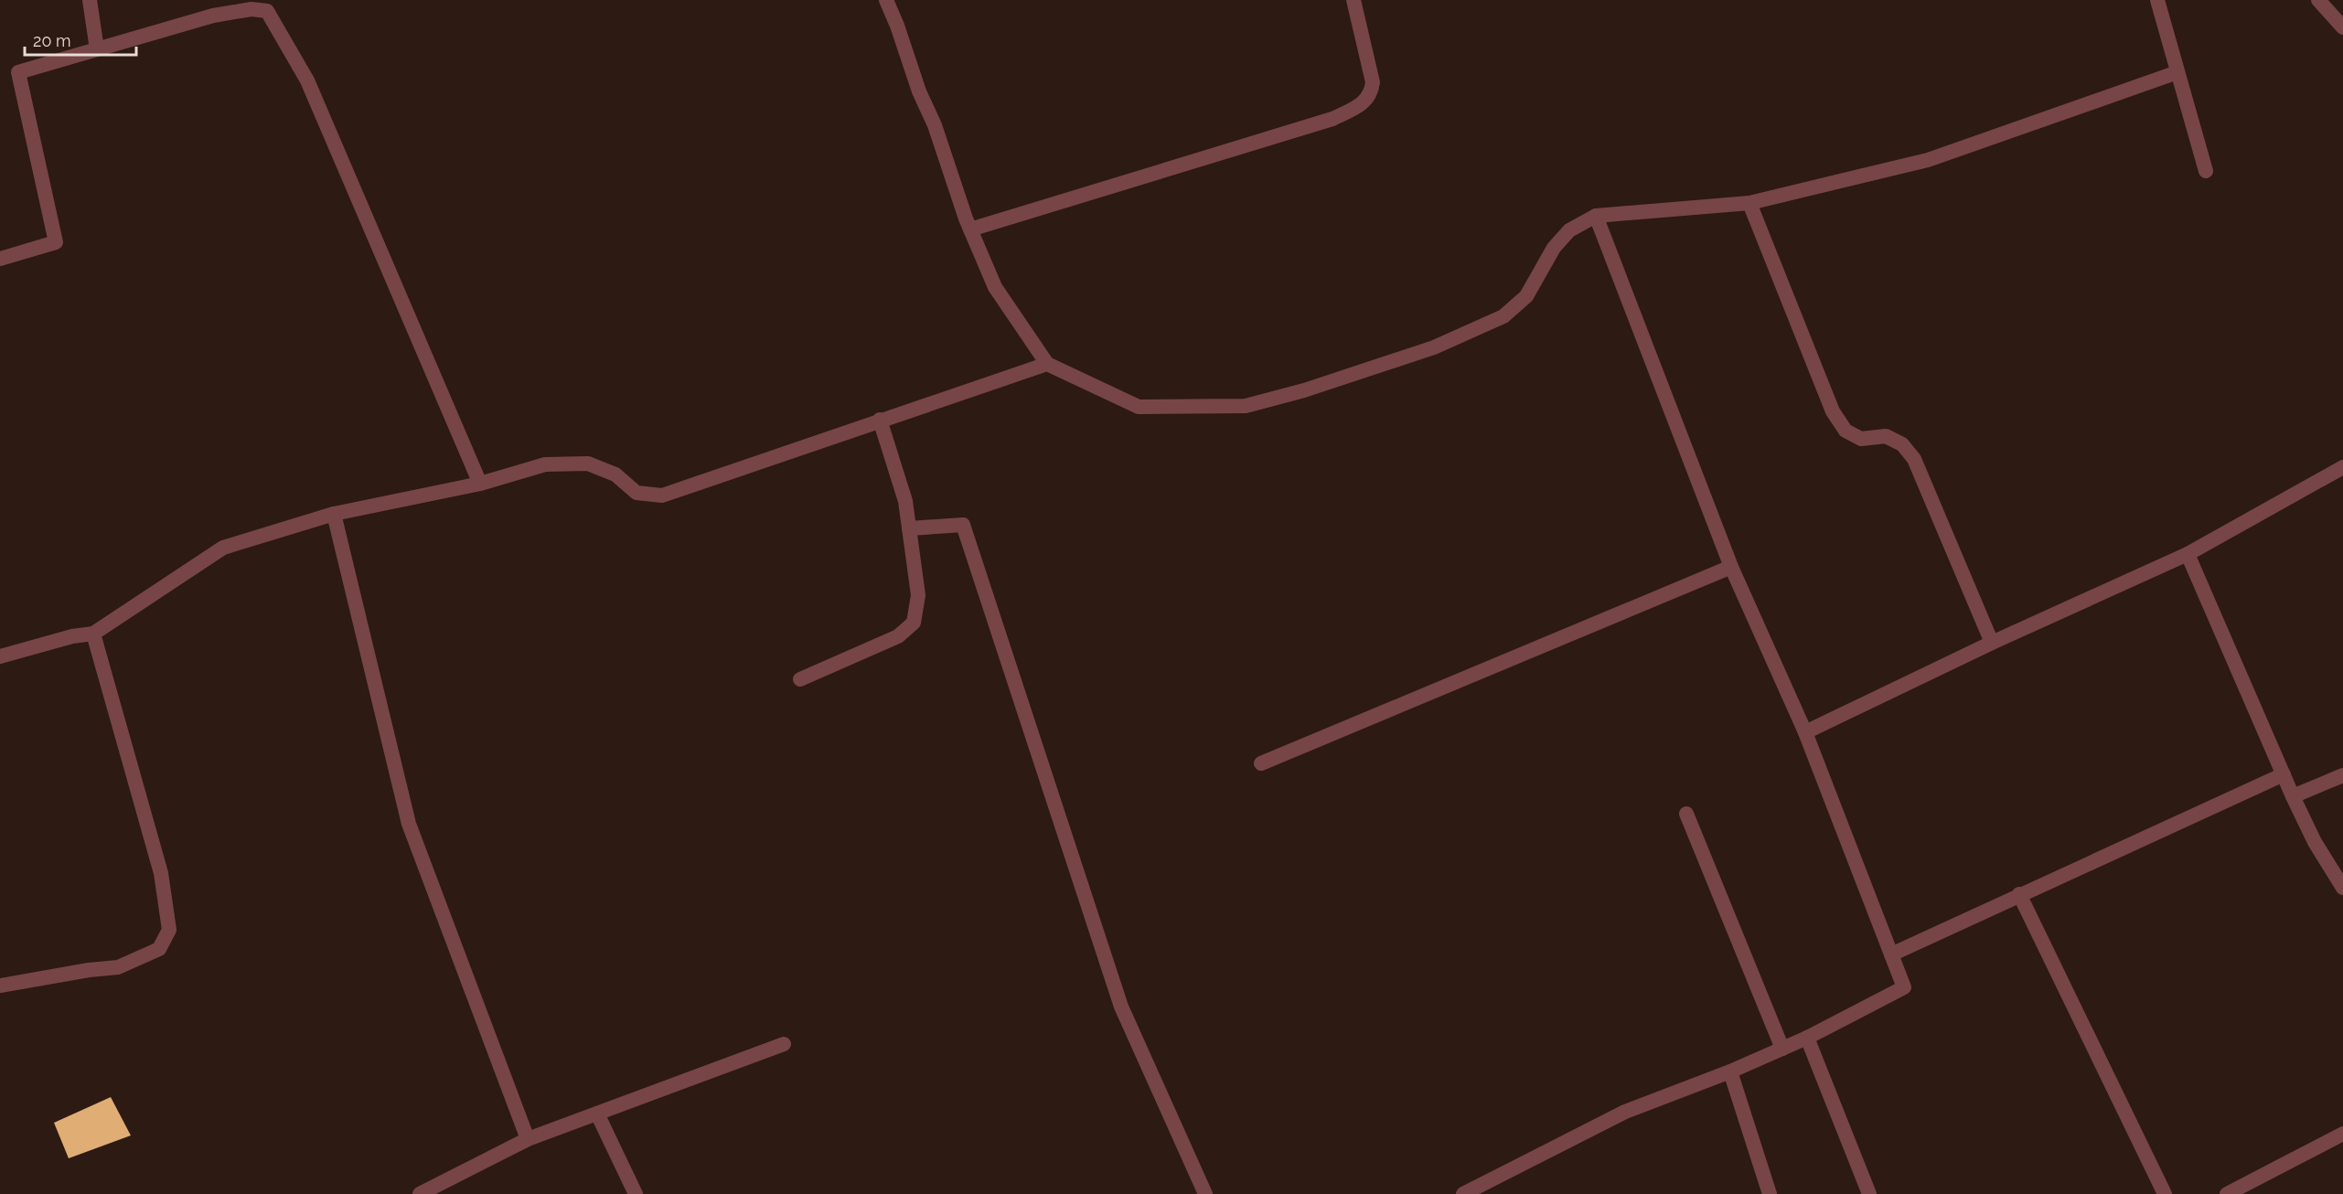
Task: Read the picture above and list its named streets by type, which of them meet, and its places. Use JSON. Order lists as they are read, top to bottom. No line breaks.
{"scale_bar":"20 m"}
